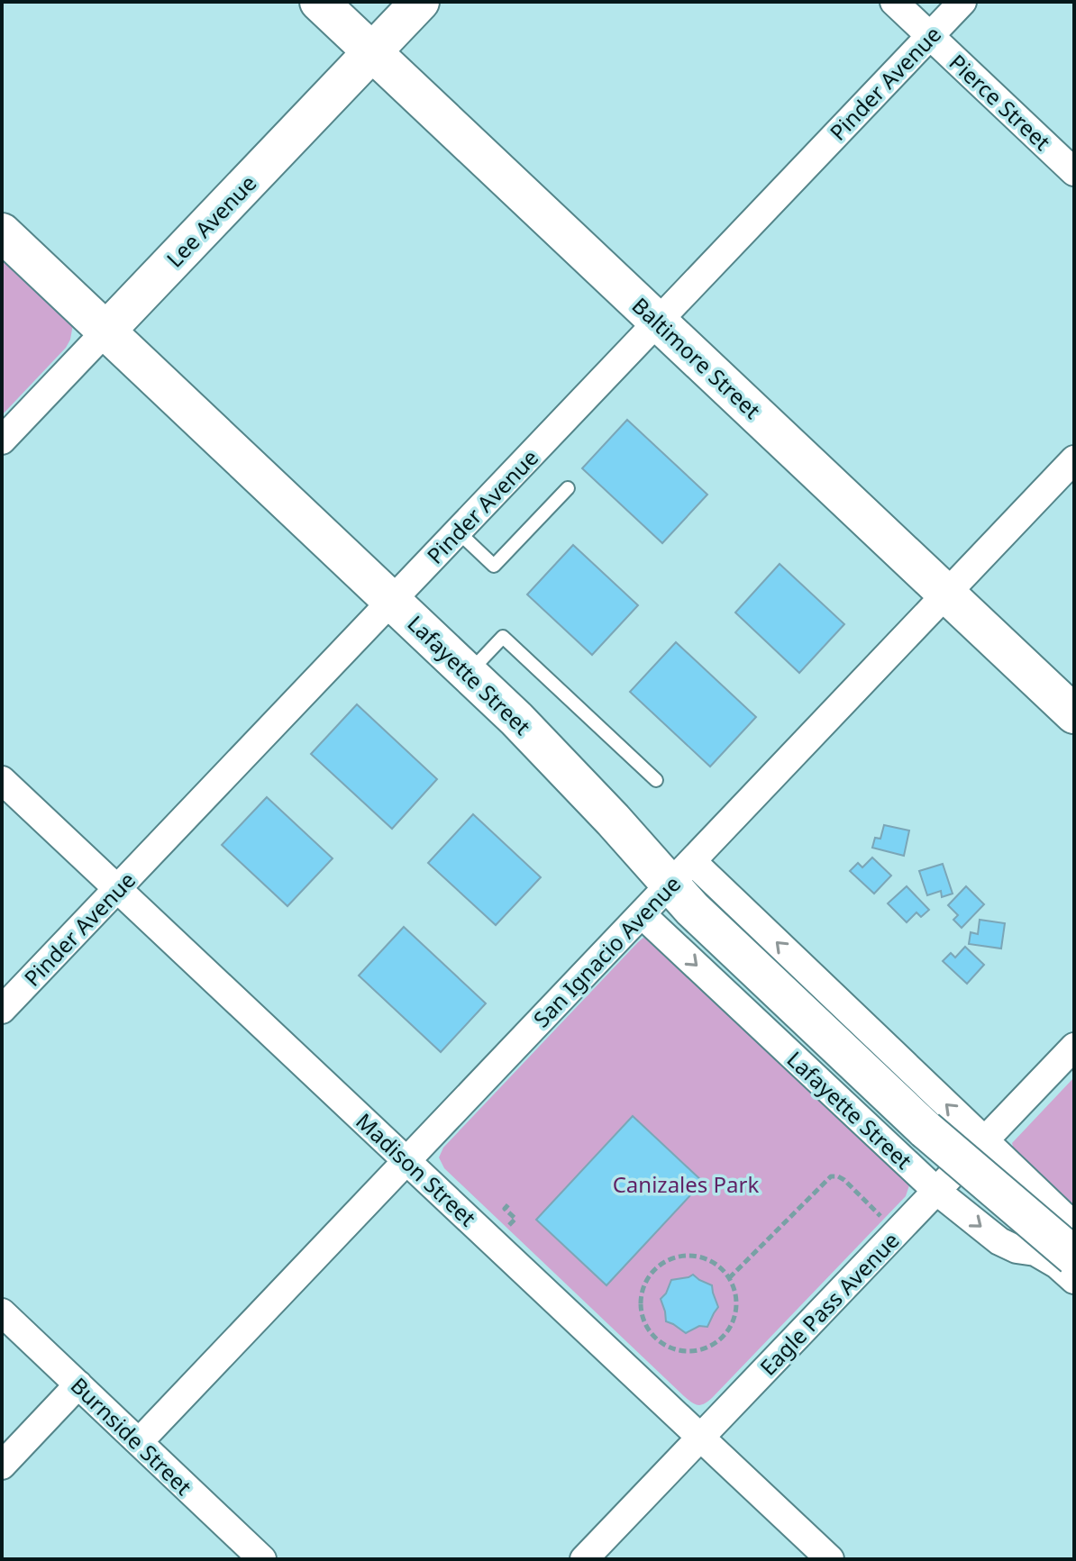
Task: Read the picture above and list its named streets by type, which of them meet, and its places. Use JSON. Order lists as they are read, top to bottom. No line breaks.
{"streets":{"street":["Pinder Avenue","Pierce Street","Lee Avenue","Baltimore Street","Lafayette Street","San Ignacio Avenue","Madison Street","Eagle Pass Avenue","Burnside Street"]},"crossings":[["Pinder Avenue","Pierce Street"],["Pinder Avenue","Baltimore Street"],["Pinder Avenue","Lafayette Street"],["Pinder Avenue","Madison Street"],["Lee Avenue","Baltimore Street"],["Lee Avenue","Lafayette Street"],["Baltimore Street","San Ignacio Avenue"],["Lafayette Street","San Ignacio Avenue"],["Lafayette Street","Eagle Pass Avenue"],["San Ignacio Avenue","Madison Street"],["San Ignacio Avenue","Burnside Street"],["Madison Street","Eagle Pass Avenue"]],"parks":["Canizales Park"]}
